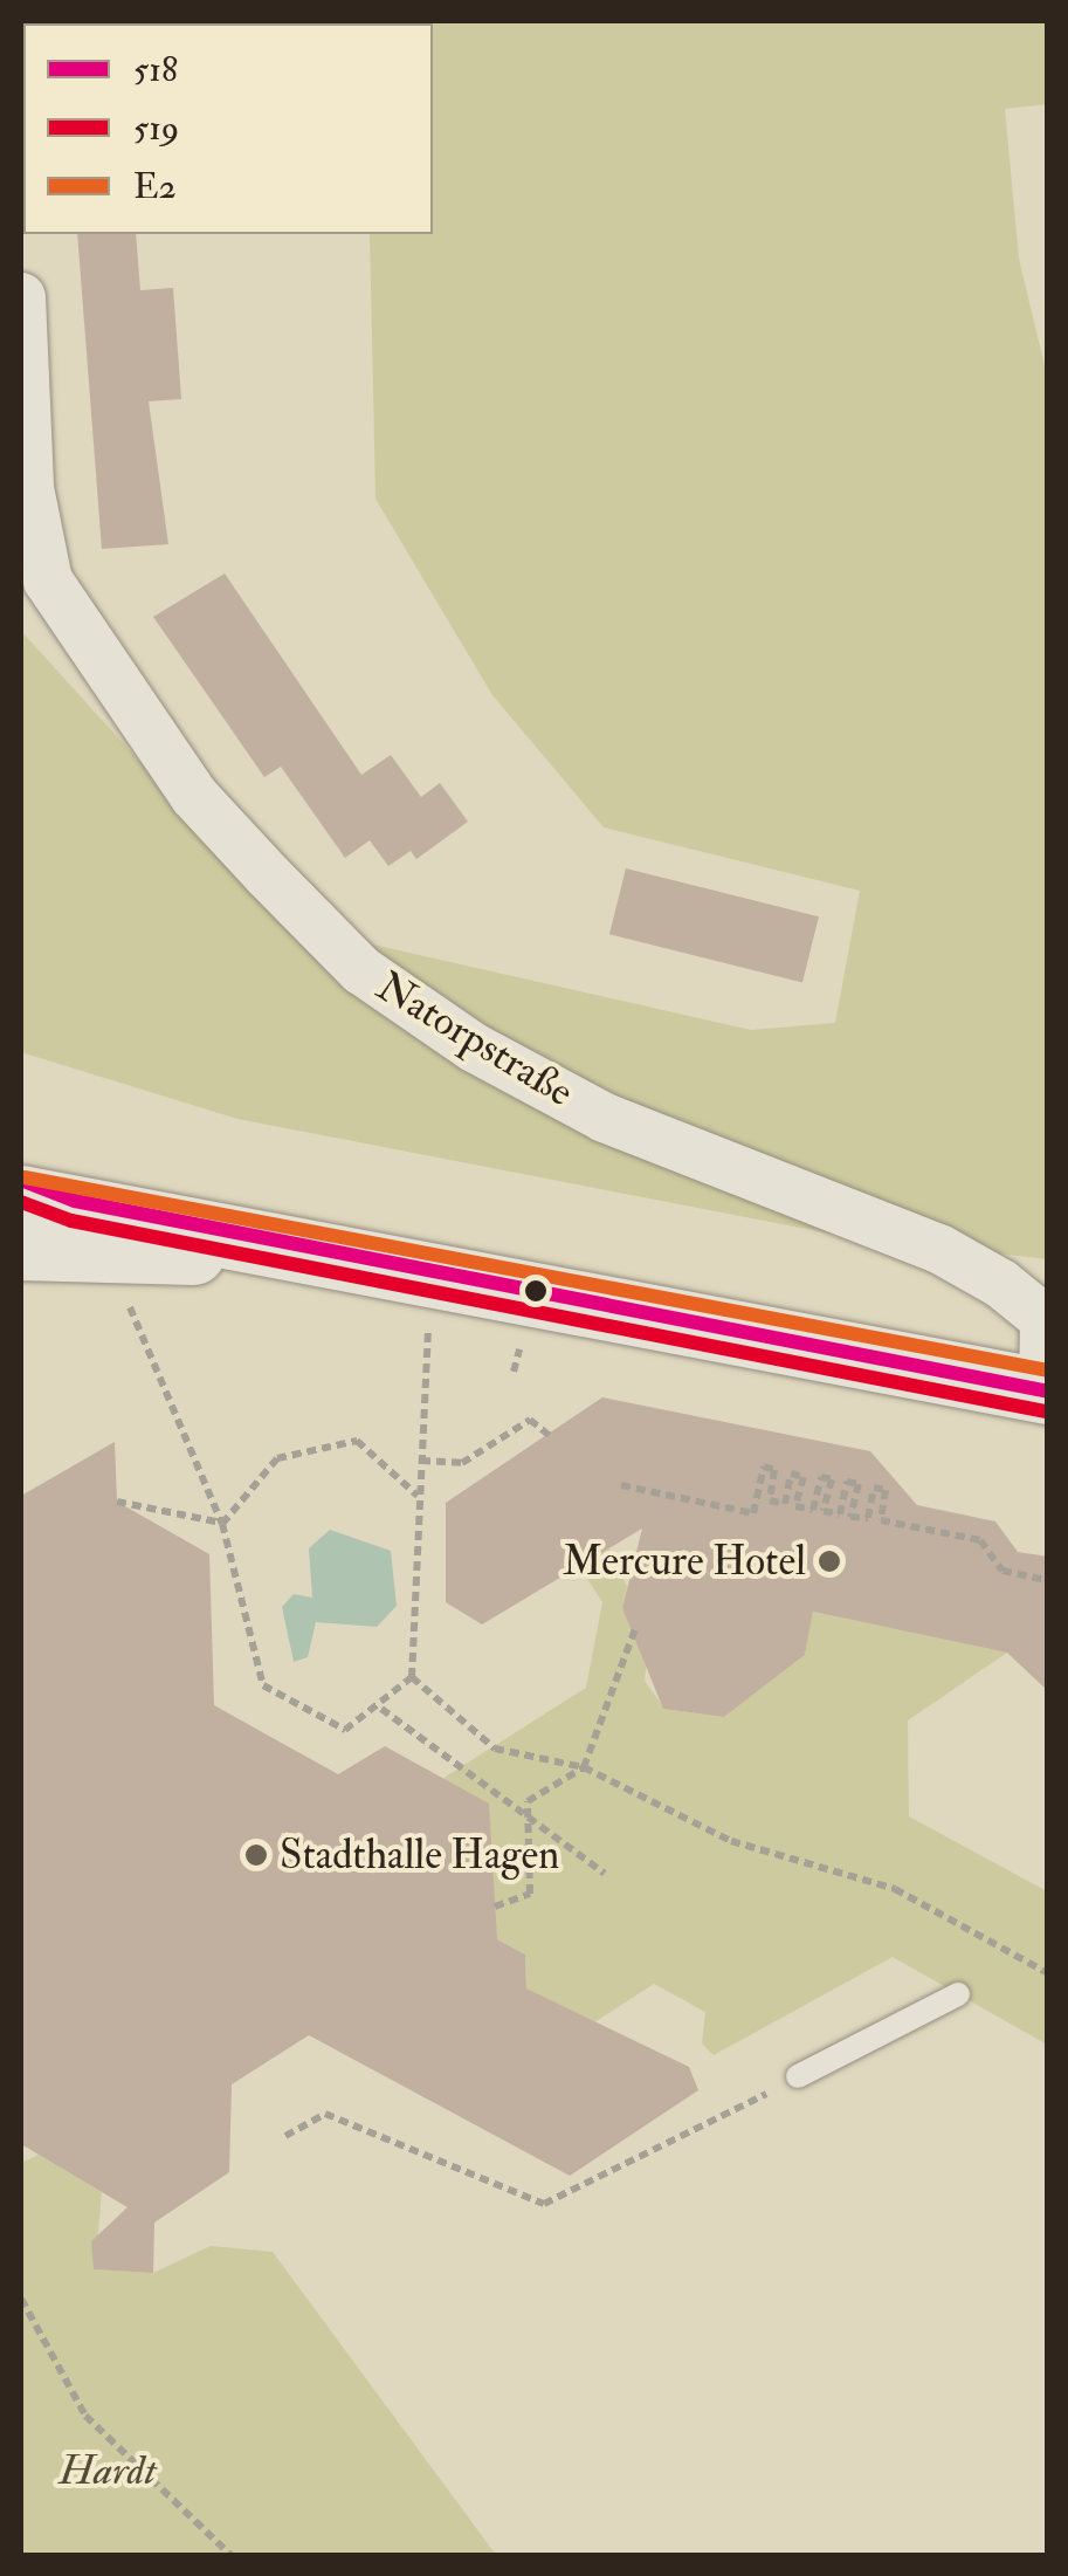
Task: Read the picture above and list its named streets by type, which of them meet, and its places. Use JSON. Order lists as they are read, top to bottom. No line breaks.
{"streets":{"street":["Natorpstraße"]},"parks":["Hardt"],"places":["Mercure Hotel","Stadthalle Hagen"],"lines":["transit line E2","transit line 518","transit line 519"],"legend":["518","519","E2"]}
